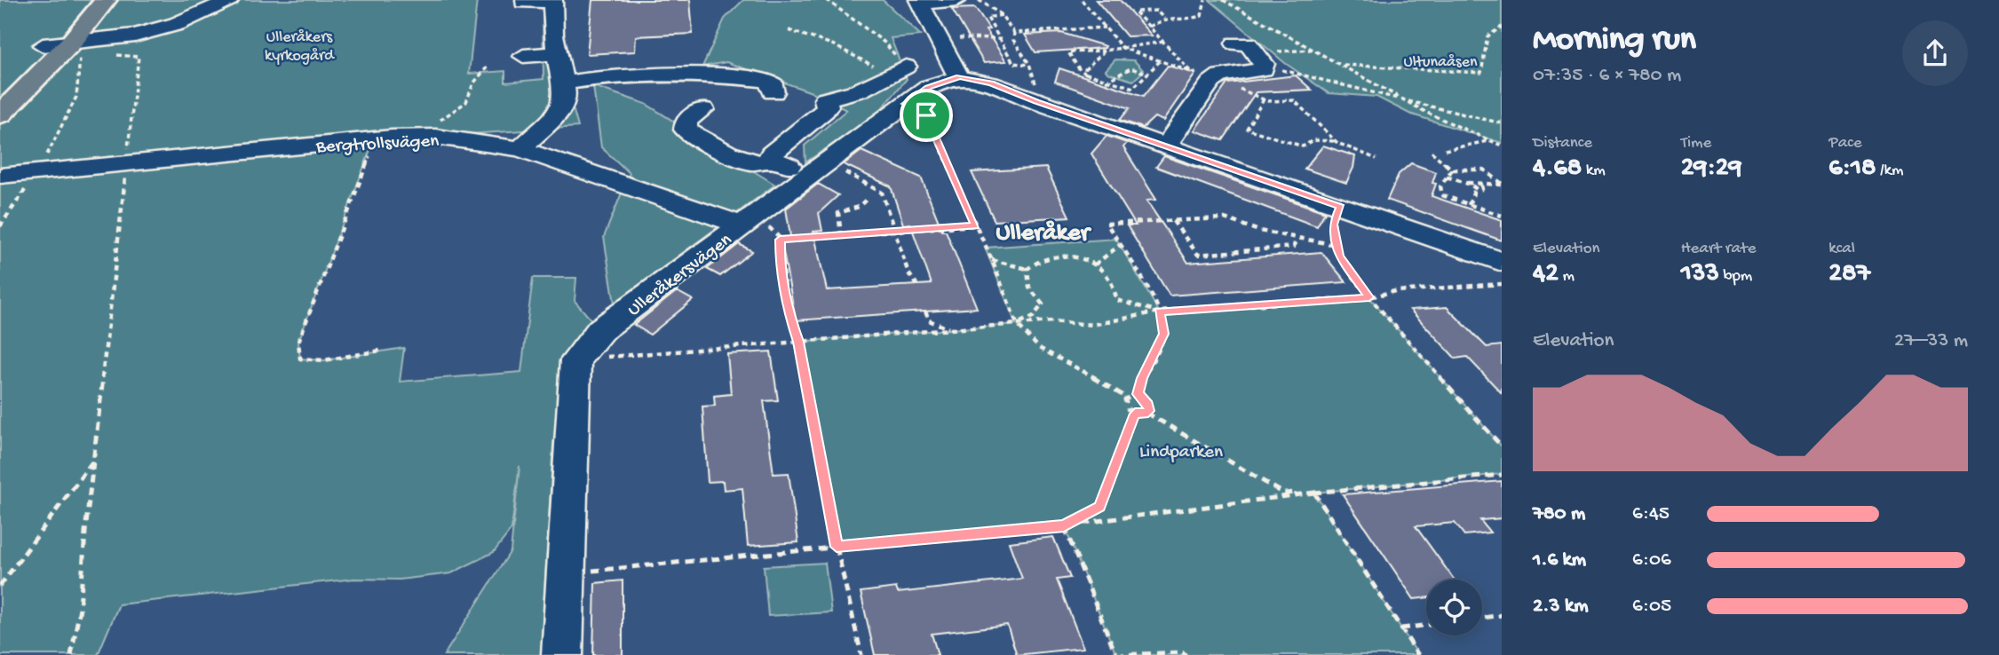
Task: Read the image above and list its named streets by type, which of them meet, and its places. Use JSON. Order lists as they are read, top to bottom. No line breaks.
{"streets":{"street":["Bergtrollsvägen","Ulleråkersvägen"]},"crossings":[["Bergtrollsvägen","Ulleråkersvägen"]],"districts":["Ulleråker"],"parks":["Ulleråkers kyrkogård","Ultunaåsen","Lindparken"],"page":{"heading":["Morning run","07:35 · 6 × 780 m"],"stats":[["Distance","4.68 km"],["Time","29:29"],["Pace","6:18 /km"],["Elevation","42 m"],["Heart rate","133 bpm"],["kcal","287"]],"chart":["Elevation","27–33 m"],"list":[{"name":"780 m","note":"6:45"},{"name":"1.6 km","note":"6:06"},{"name":"2.3 km","note":"6:05"}]}}
